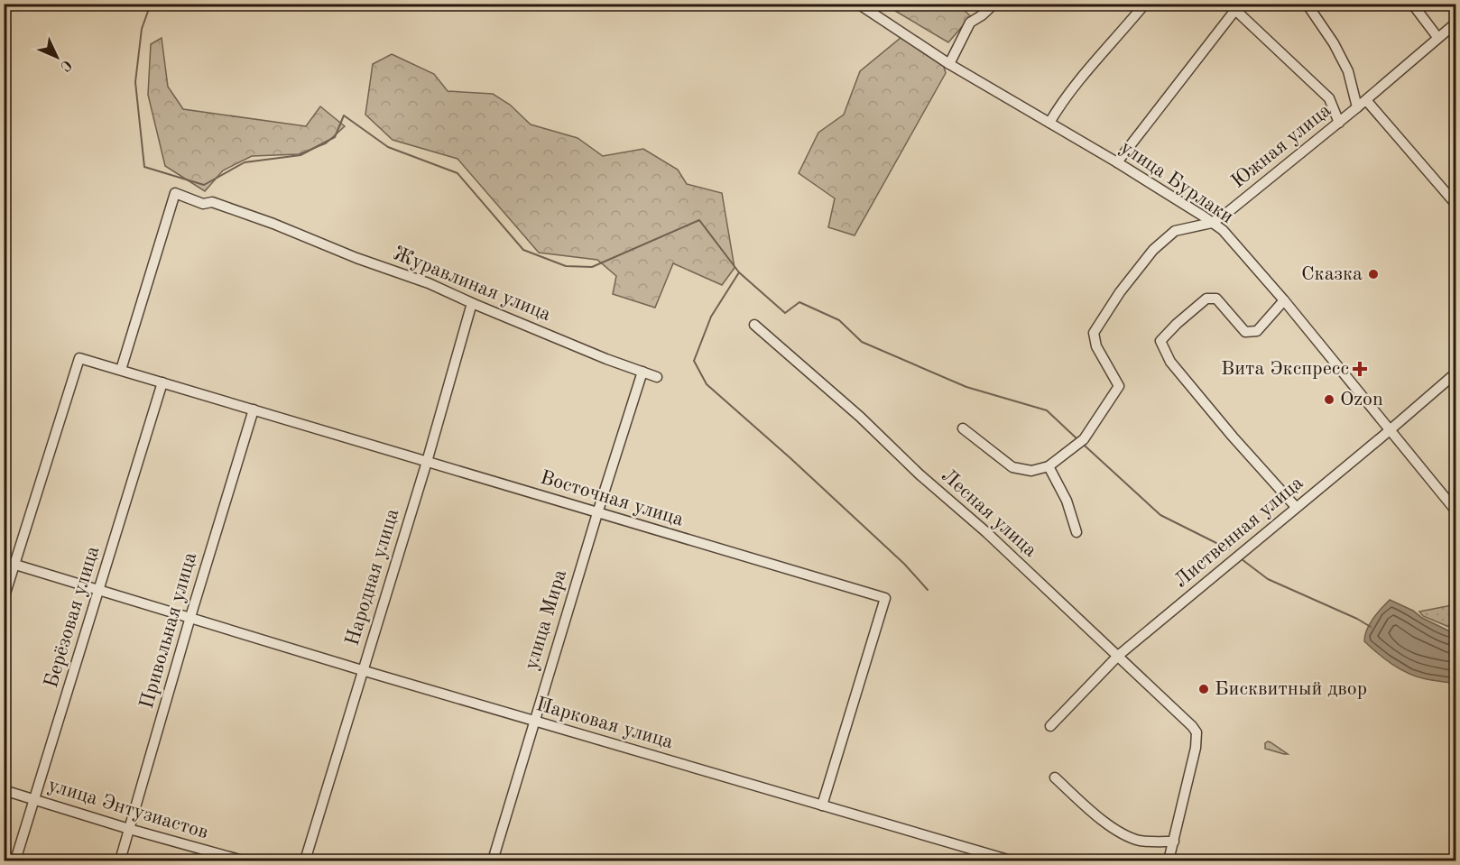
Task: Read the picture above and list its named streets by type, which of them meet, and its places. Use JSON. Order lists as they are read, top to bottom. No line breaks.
{"streets":{"street":["Южная улица","улица Бурлаки","Журавлиная улица","Восточная улица","Лесная улица","Лиственная улица","Народная улица","Берёзовая улица","улица Мира","Привольная улица","Парковая улица","улица Энтузиастов"]},"crossings":[["Южная улица","улица Бурлаки"],["улица Бурлаки","Лиственная улица"],["Журавлиная улица","Восточная улица"],["Журавлиная улица","Народная улица"],["Журавлиная улица","улица Мира"],["Восточная улица","Народная улица"],["Восточная улица","Берёзовая улица"],["Восточная улица","улица Мира"],["Восточная улица","Привольная улица"],["Восточная улица","Парковая улица"],["Лесная улица","Лиственная улица"],["Народная улица","Парковая улица"],["Берёзовая улица","Парковая улица"],["Берёзовая улица","улица Энтузиастов"],["улица Мира","Парковая улица"],["Привольная улица","Парковая улица"],["Привольная улица","улица Энтузиастов"]],"places":{"other":["Сказка","Ozon","Бисквитный двор"],"health":["Вита Экспресс"]},"north":"bottom right"}
